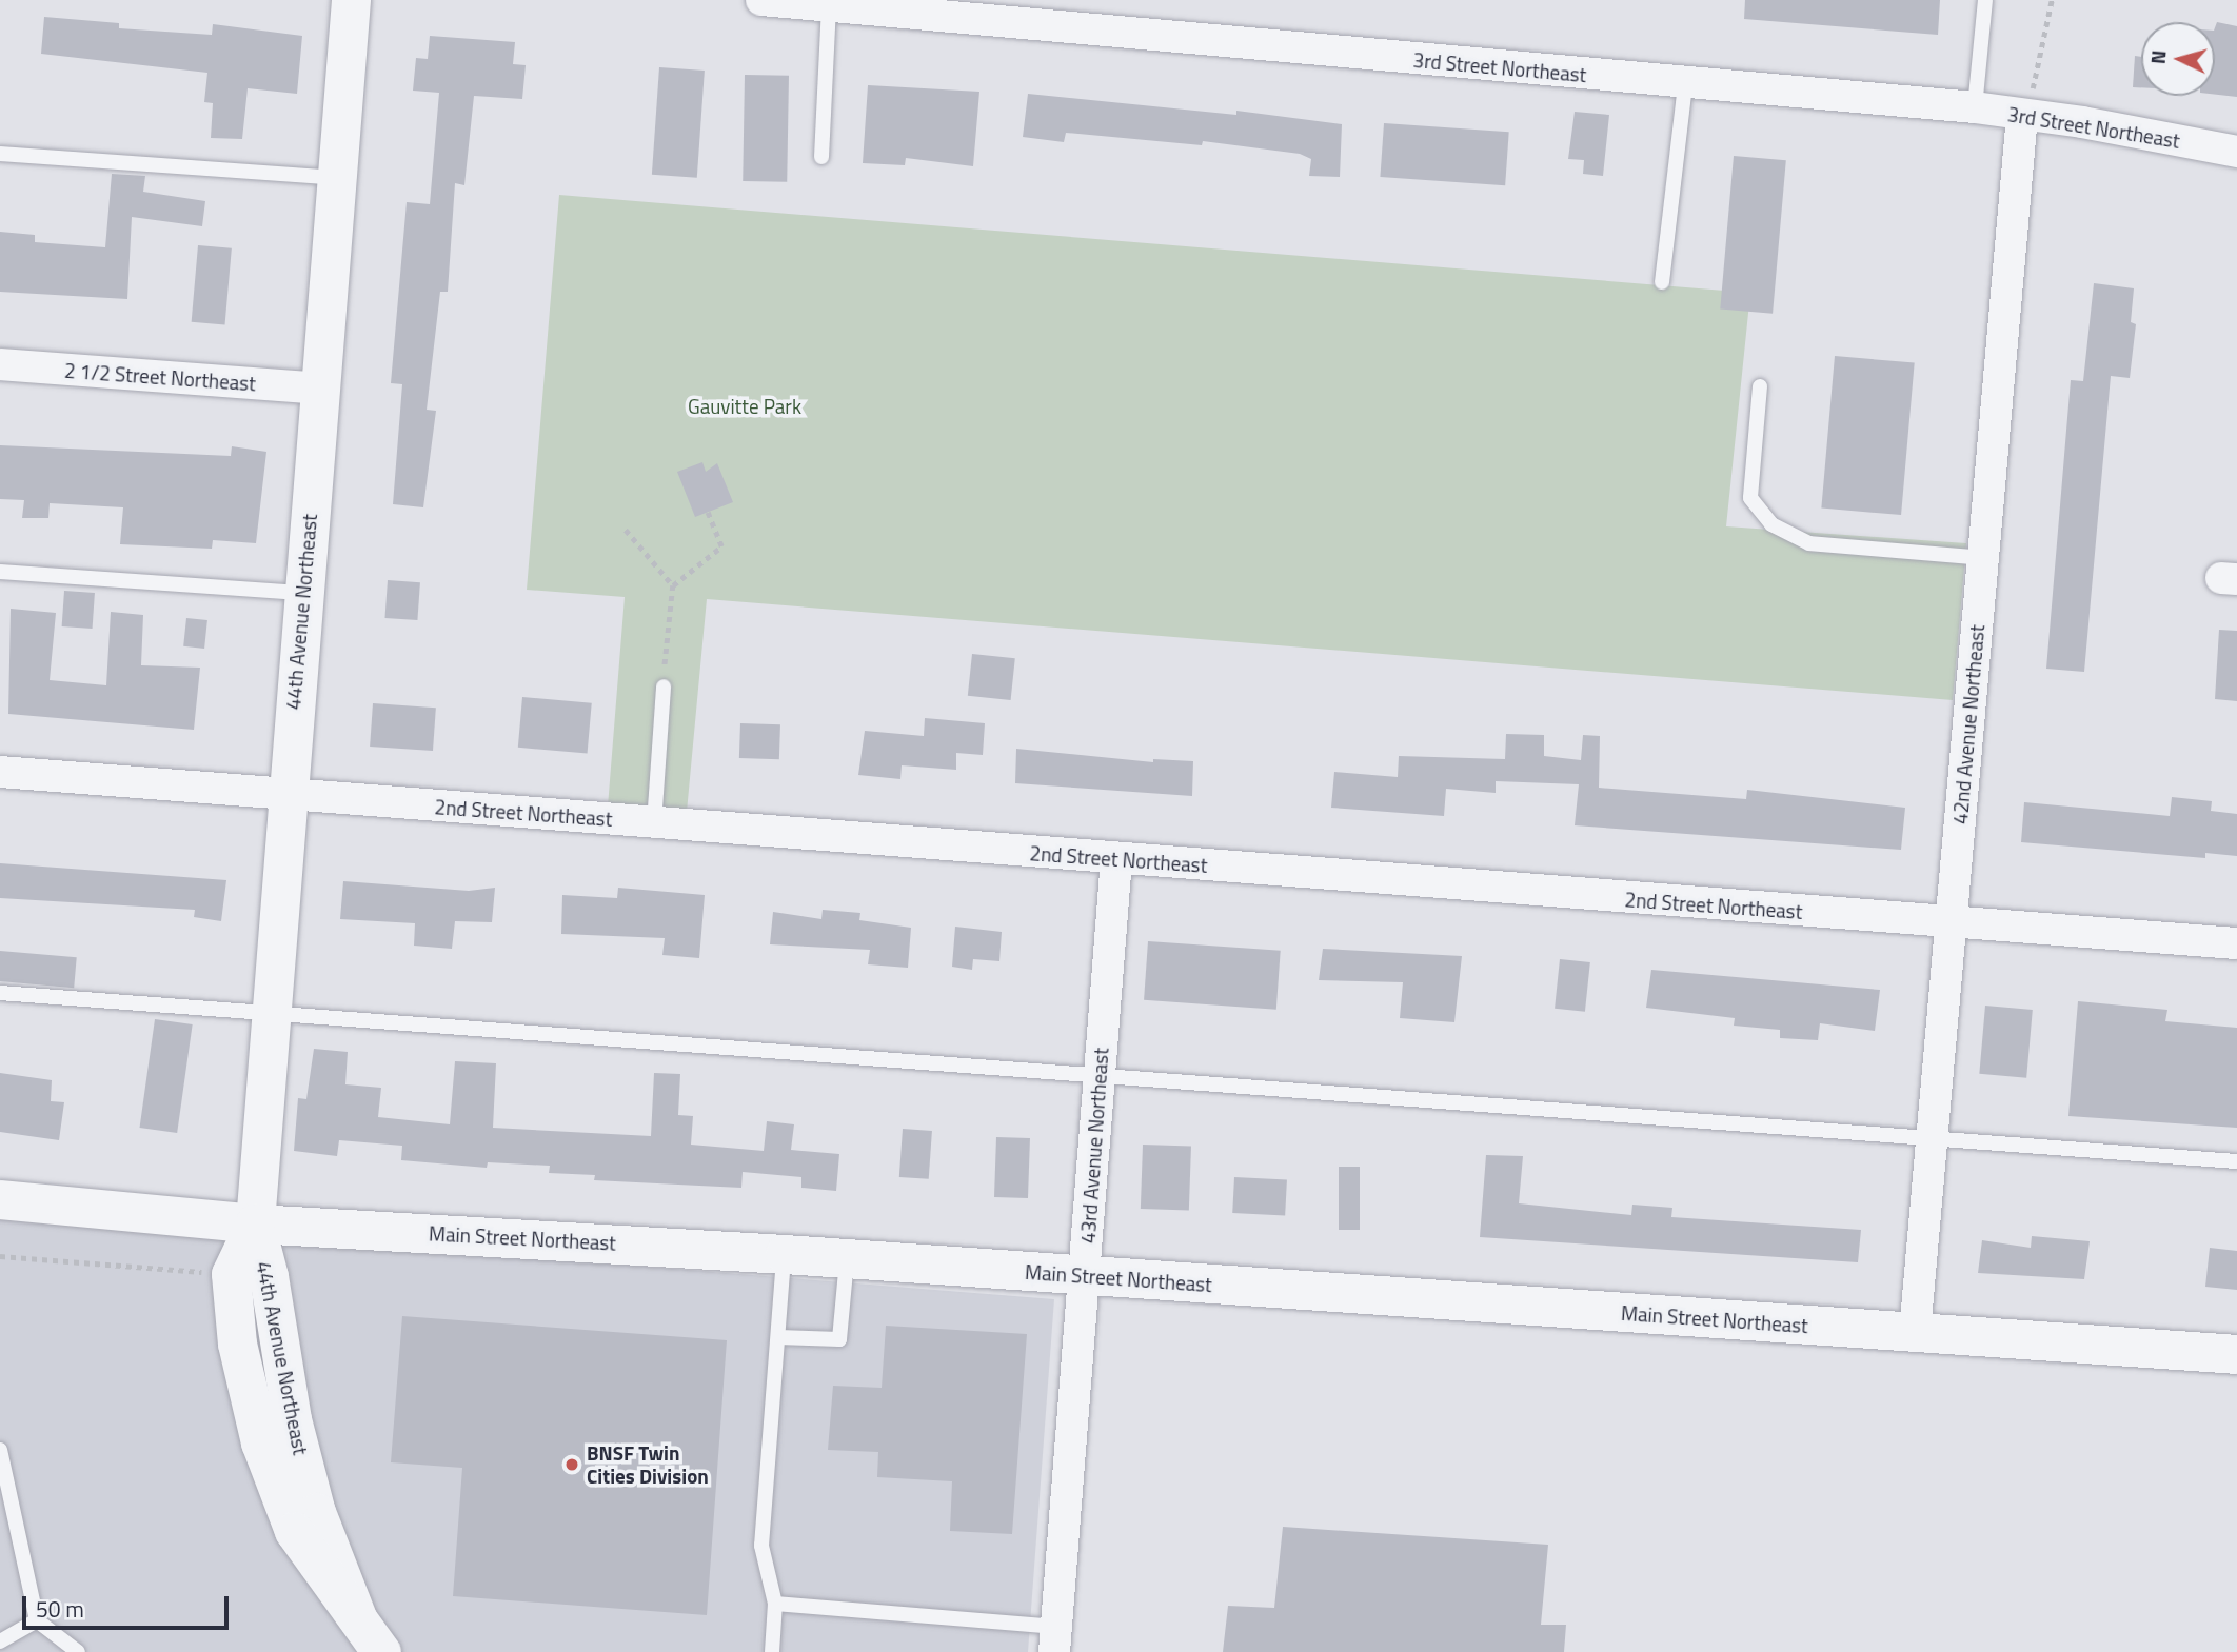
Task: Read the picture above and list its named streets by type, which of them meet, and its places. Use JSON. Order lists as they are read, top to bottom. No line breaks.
{"streets":{"street":["3rd Street Northeast","2 1/2 Street Northeast","44th Avenue Northeast","42nd Avenue Northeast","2nd Street Northeast","43rd Avenue Northeast","Main Street Northeast"]},"crossings":[["3rd Street Northeast","42nd Avenue Northeast"],["2 1/2 Street Northeast","44th Avenue Northeast"],["44th Avenue Northeast","2nd Street Northeast"],["44th Avenue Northeast","Main Street Northeast"],["42nd Avenue Northeast","2nd Street Northeast"],["42nd Avenue Northeast","Main Street Northeast"],["2nd Street Northeast","43rd Avenue Northeast"],["43rd Avenue Northeast","Main Street Northeast"]],"parks":["Gauvitte Park"],"places":["BNSF Twin Cities Division"],"scale_bar":"50 m","north":"left"}
